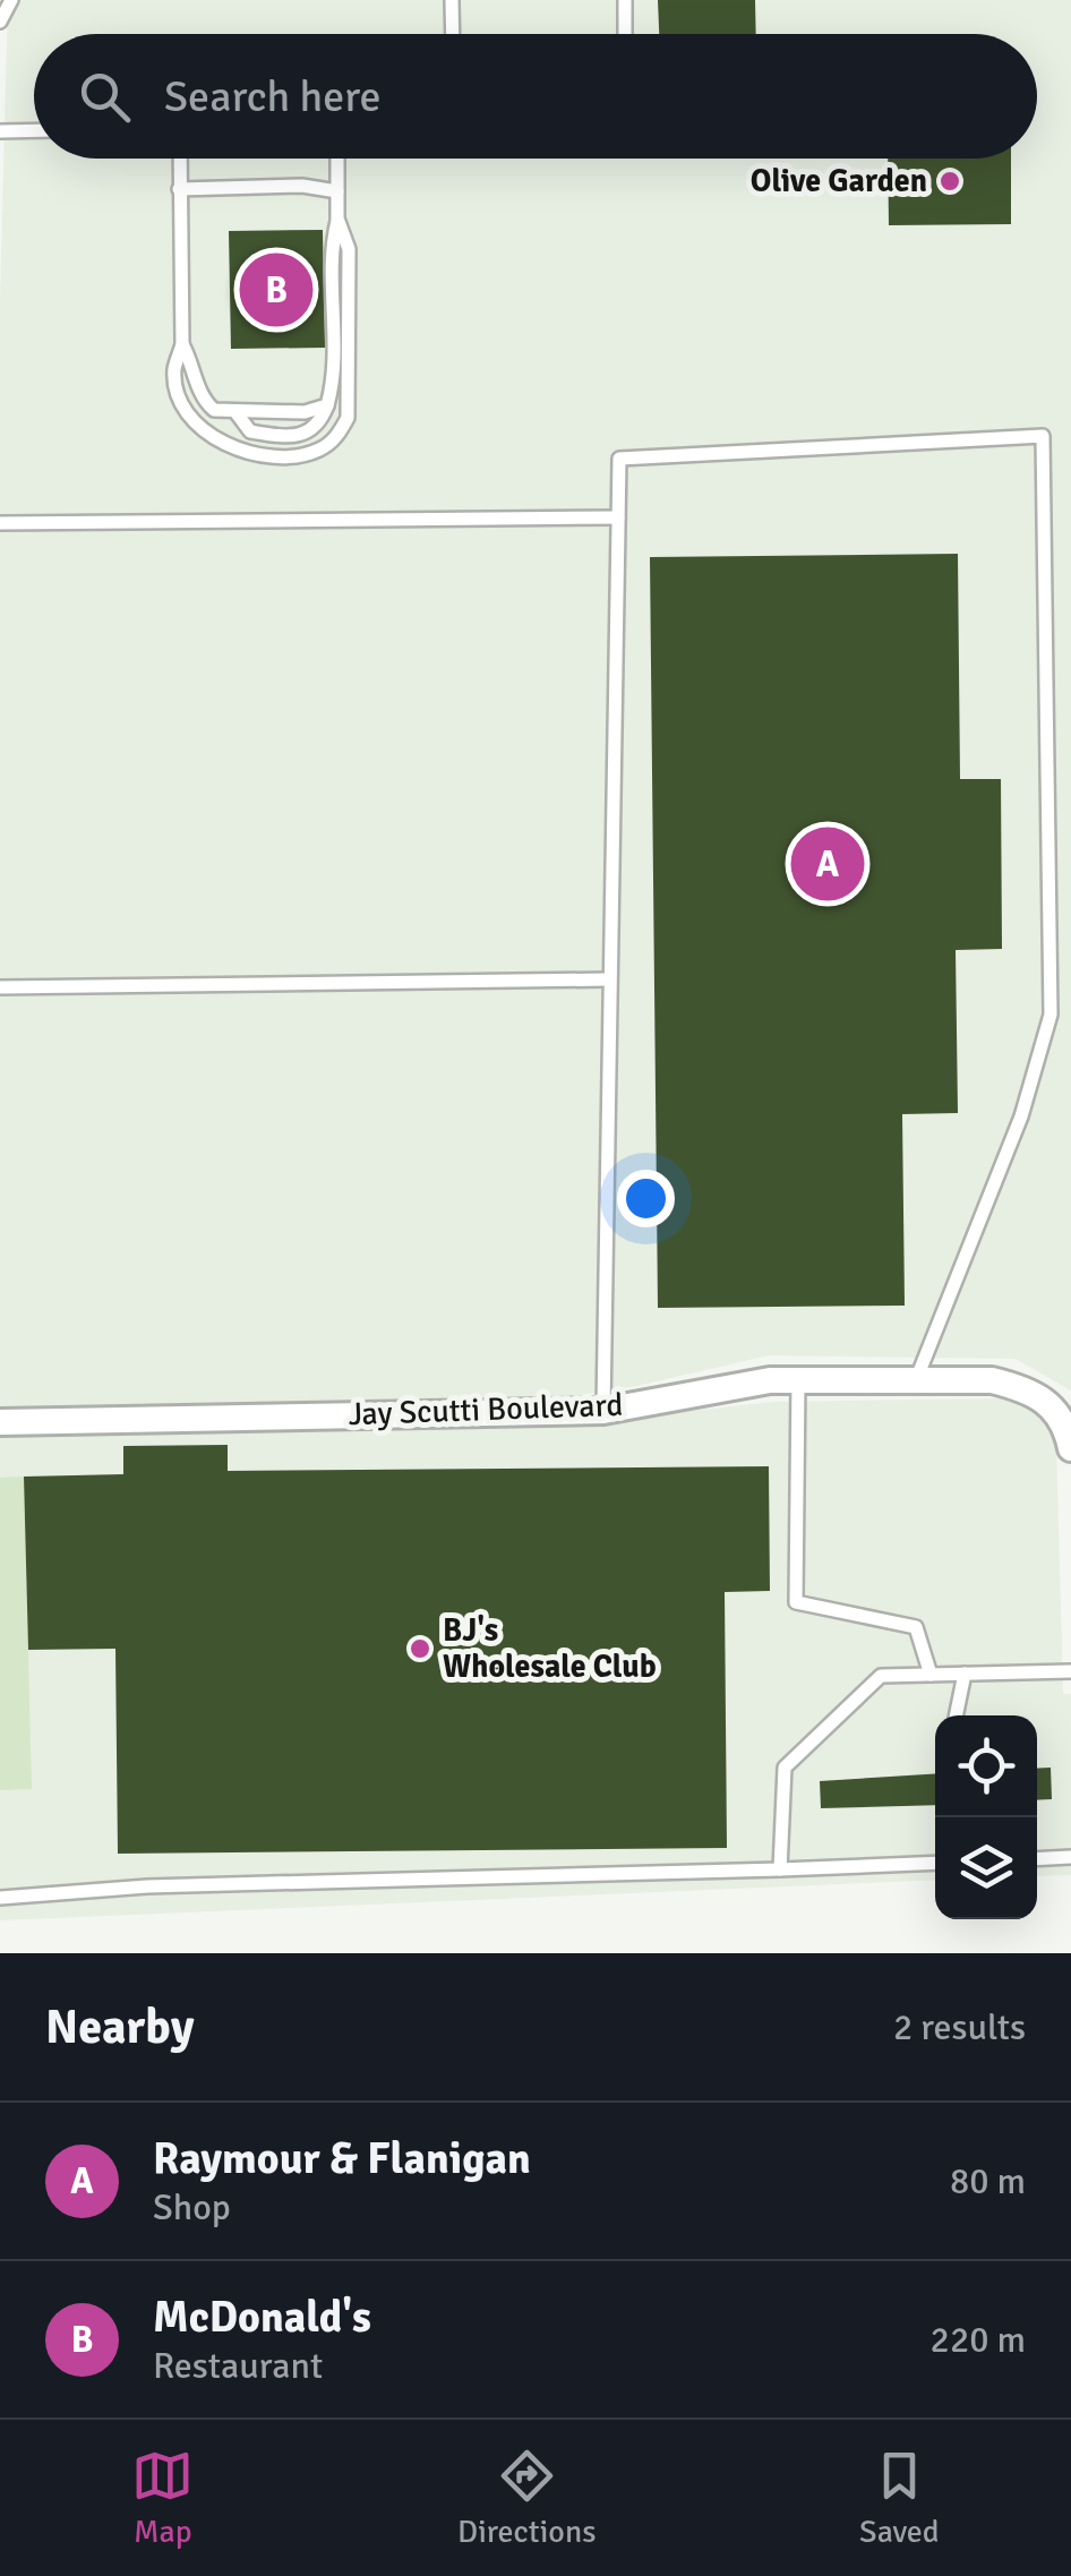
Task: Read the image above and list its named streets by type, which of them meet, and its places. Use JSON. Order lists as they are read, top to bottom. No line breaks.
{"streets":{"street":["Jay Scutti Boulevard"]},"places":["Olive Garden","BJ's Wholesale Club"],"page":{"search":"Search here","pins":["B","A"],"heading":["Nearby","2 results"],"list":[{"mark":"A","name":"Raymour & Flanigan","note":"Shop","value":"80 m"},{"mark":"B","name":"McDonald's","note":"Restaurant","value":"220 m"}],"nav":["Map","Directions","Saved"]}}
